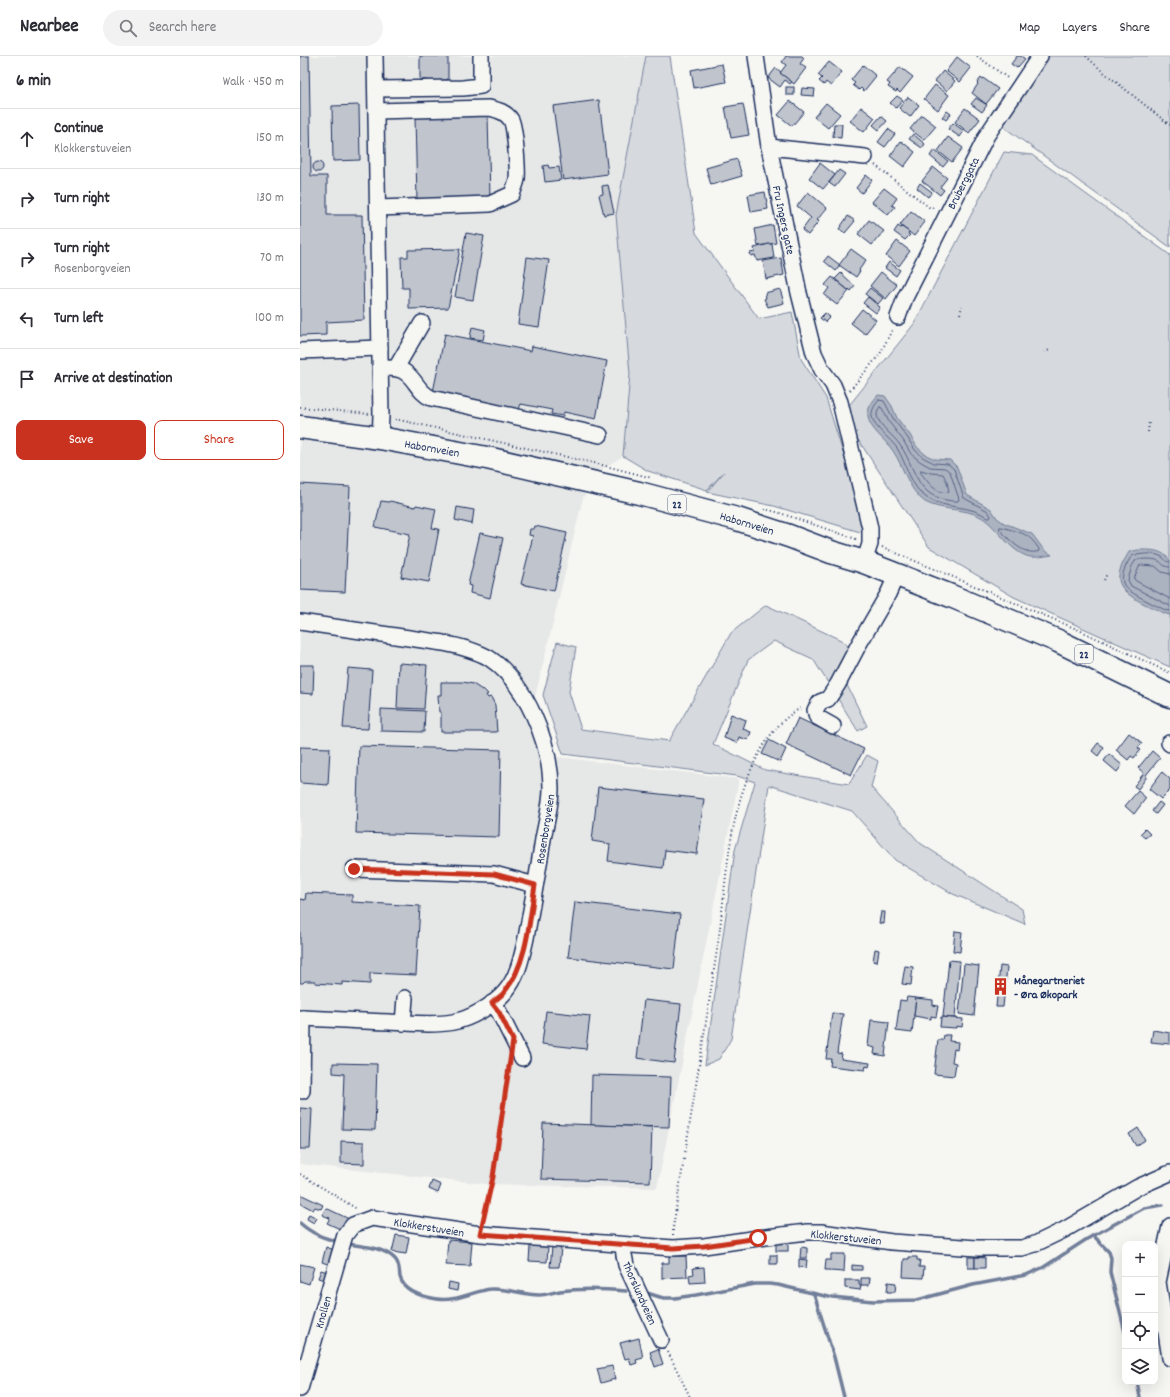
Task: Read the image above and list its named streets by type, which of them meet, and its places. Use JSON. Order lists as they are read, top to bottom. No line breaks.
{"streets":{"highway":["Habornveien","22"],"street":["Bruberggata","Fru Ingers gate","Rosenborgveien","Klokkerstuveien","Thorslundveien","Knollen"]},"crossings":[["Fru Ingers gate","Habornveien"],["Klokkerstuveien","Thorslundveien"],["Klokkerstuveien","Knollen"]],"places":{"building":["Månegartneriet - Øra Økopark"]},"page":{"header":"Nearbee","search":"Search here","nav":["Map","Layers","Share"],"heading":["6 min","Walk · 450 m"],"list":[["Continue","Klokkerstuveien","150 m"],["Turn right","130 m"],["Turn right","Rosenborgveien","70 m"],["Turn left","100 m"],"Arrive at destination"],"buttons":["Save","Share"],"map_buttons":["+","−"]}}
